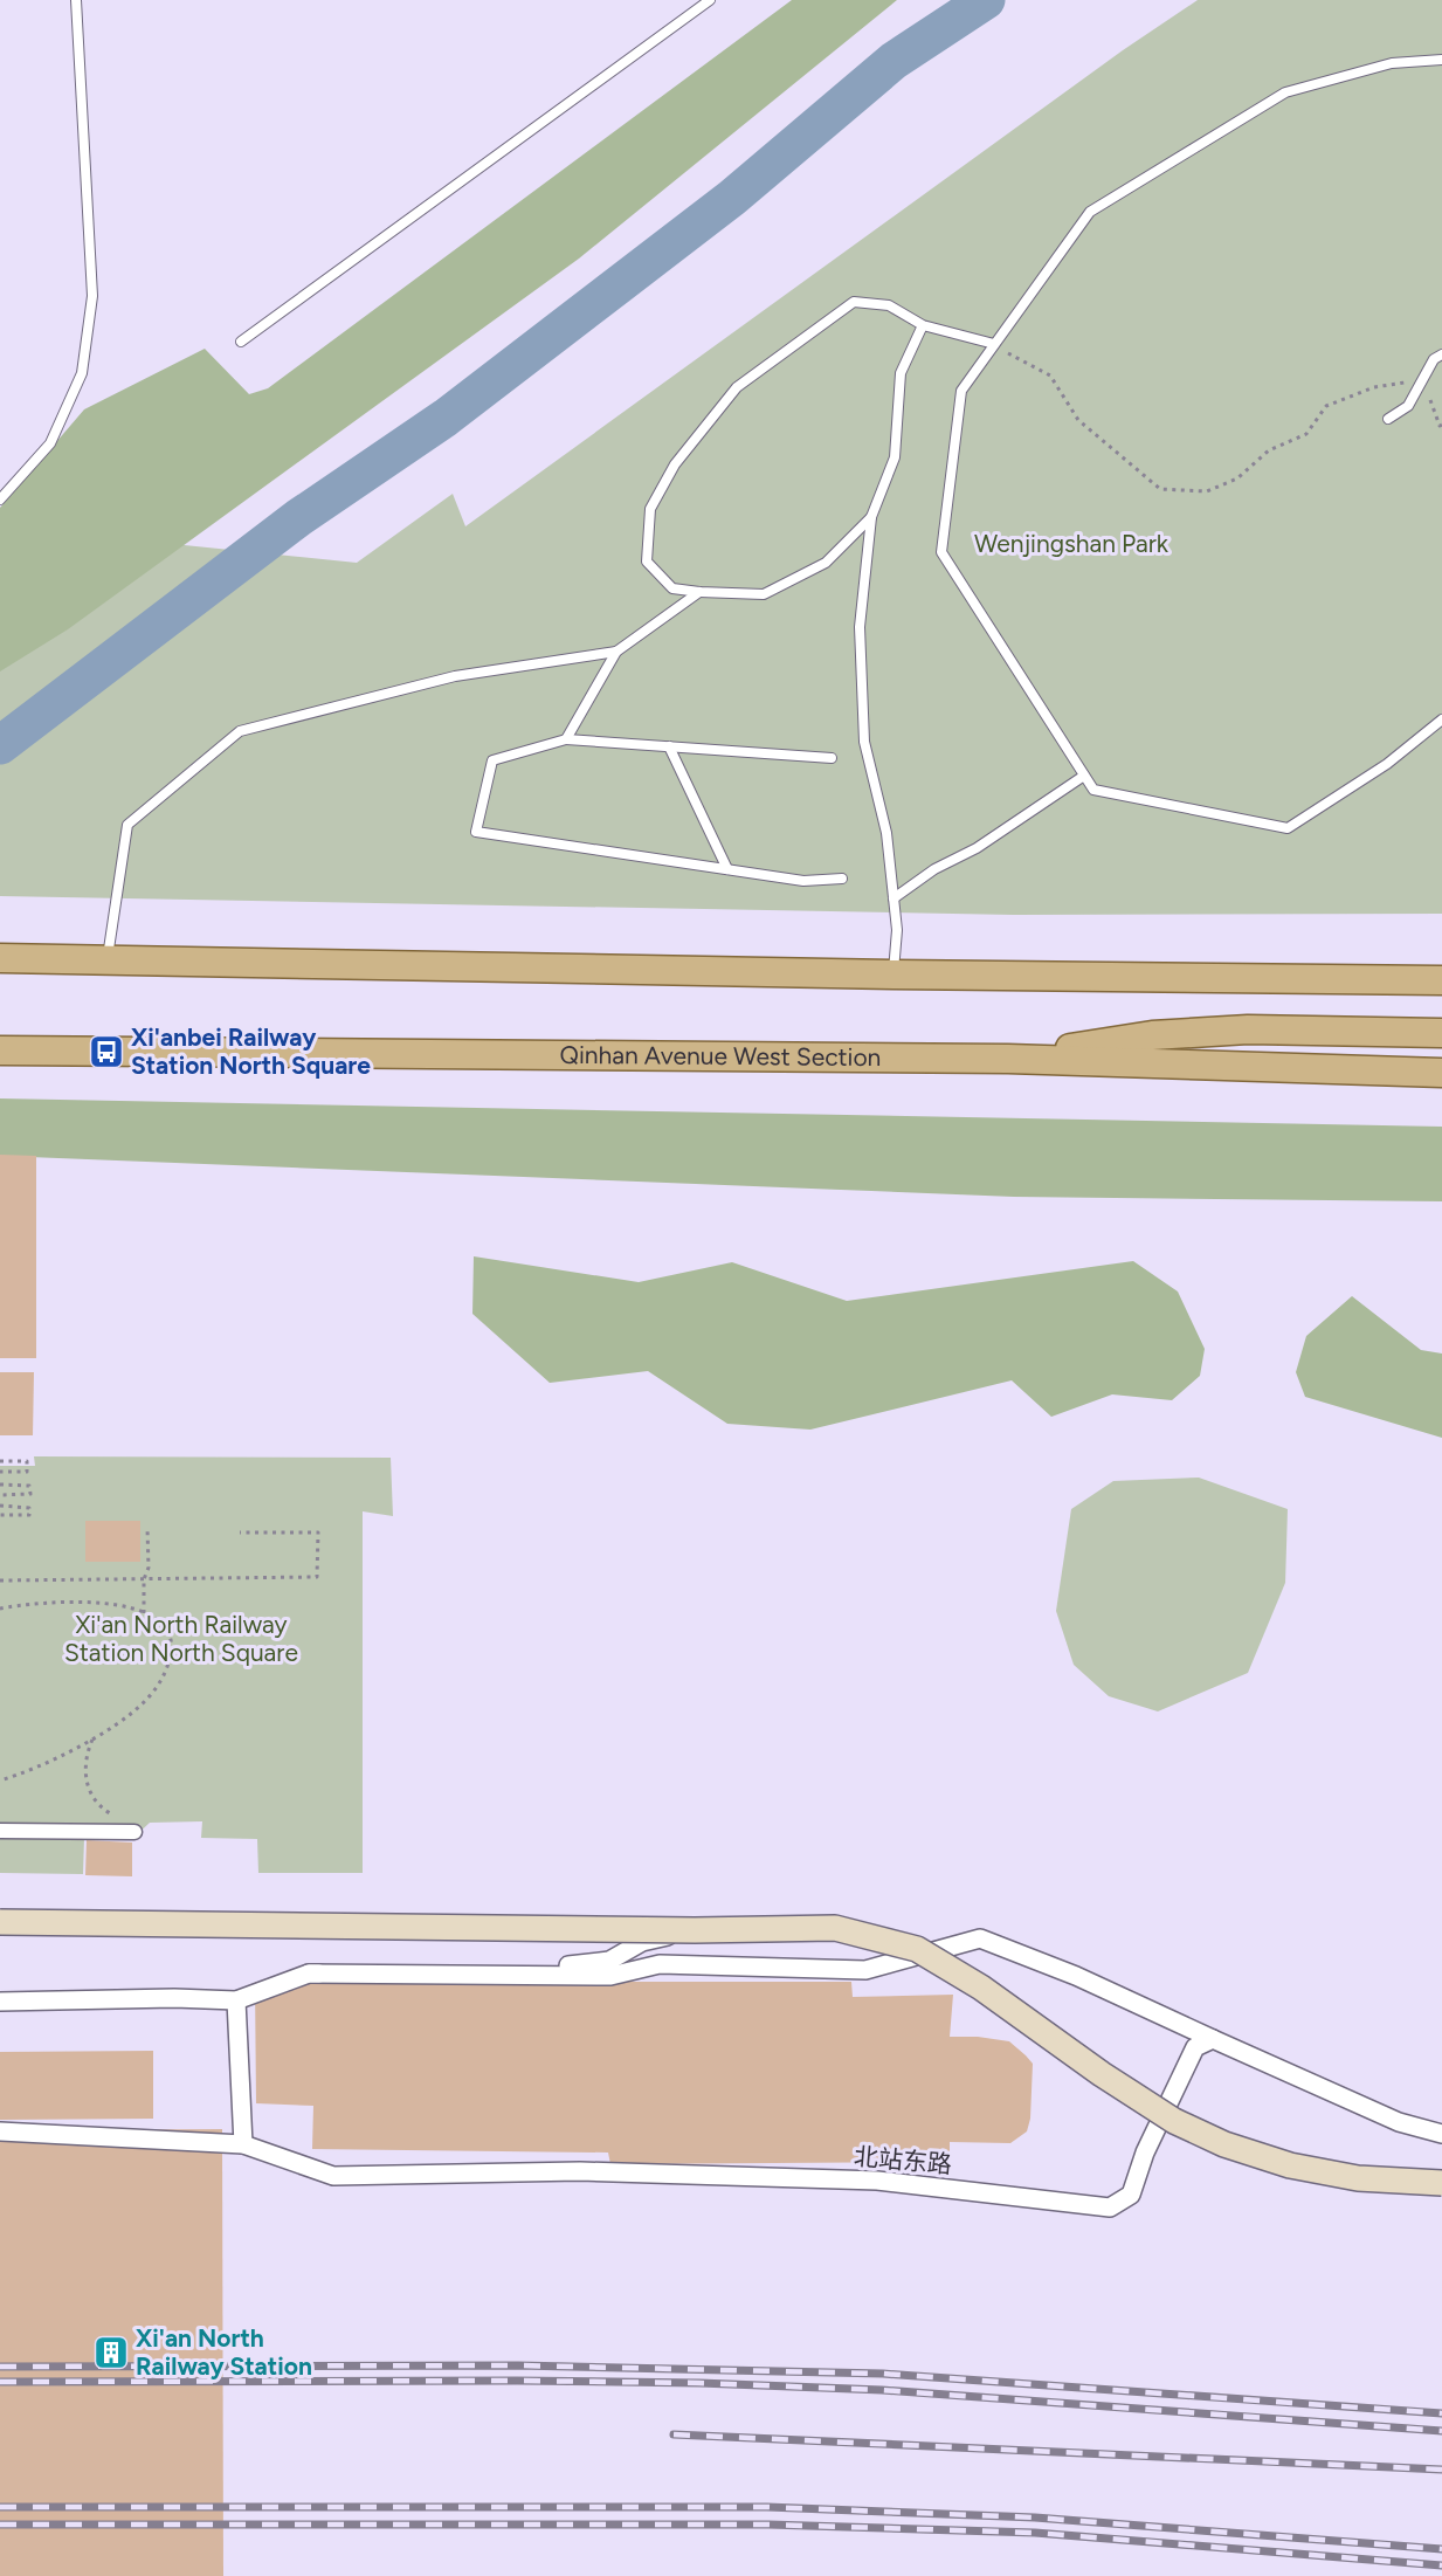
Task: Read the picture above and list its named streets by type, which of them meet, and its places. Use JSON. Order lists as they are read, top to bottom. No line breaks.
{"streets":{"main road":["Qinhan Avenue West Section"],"street":["北站东路"]},"parks":["Wenjingshan Park","Xi'an North Railway Station North Square"],"places":{"bus stop":["Xi'anbei Railway Station North Square"],"building":["Xi'an North Railway Station"]}}
